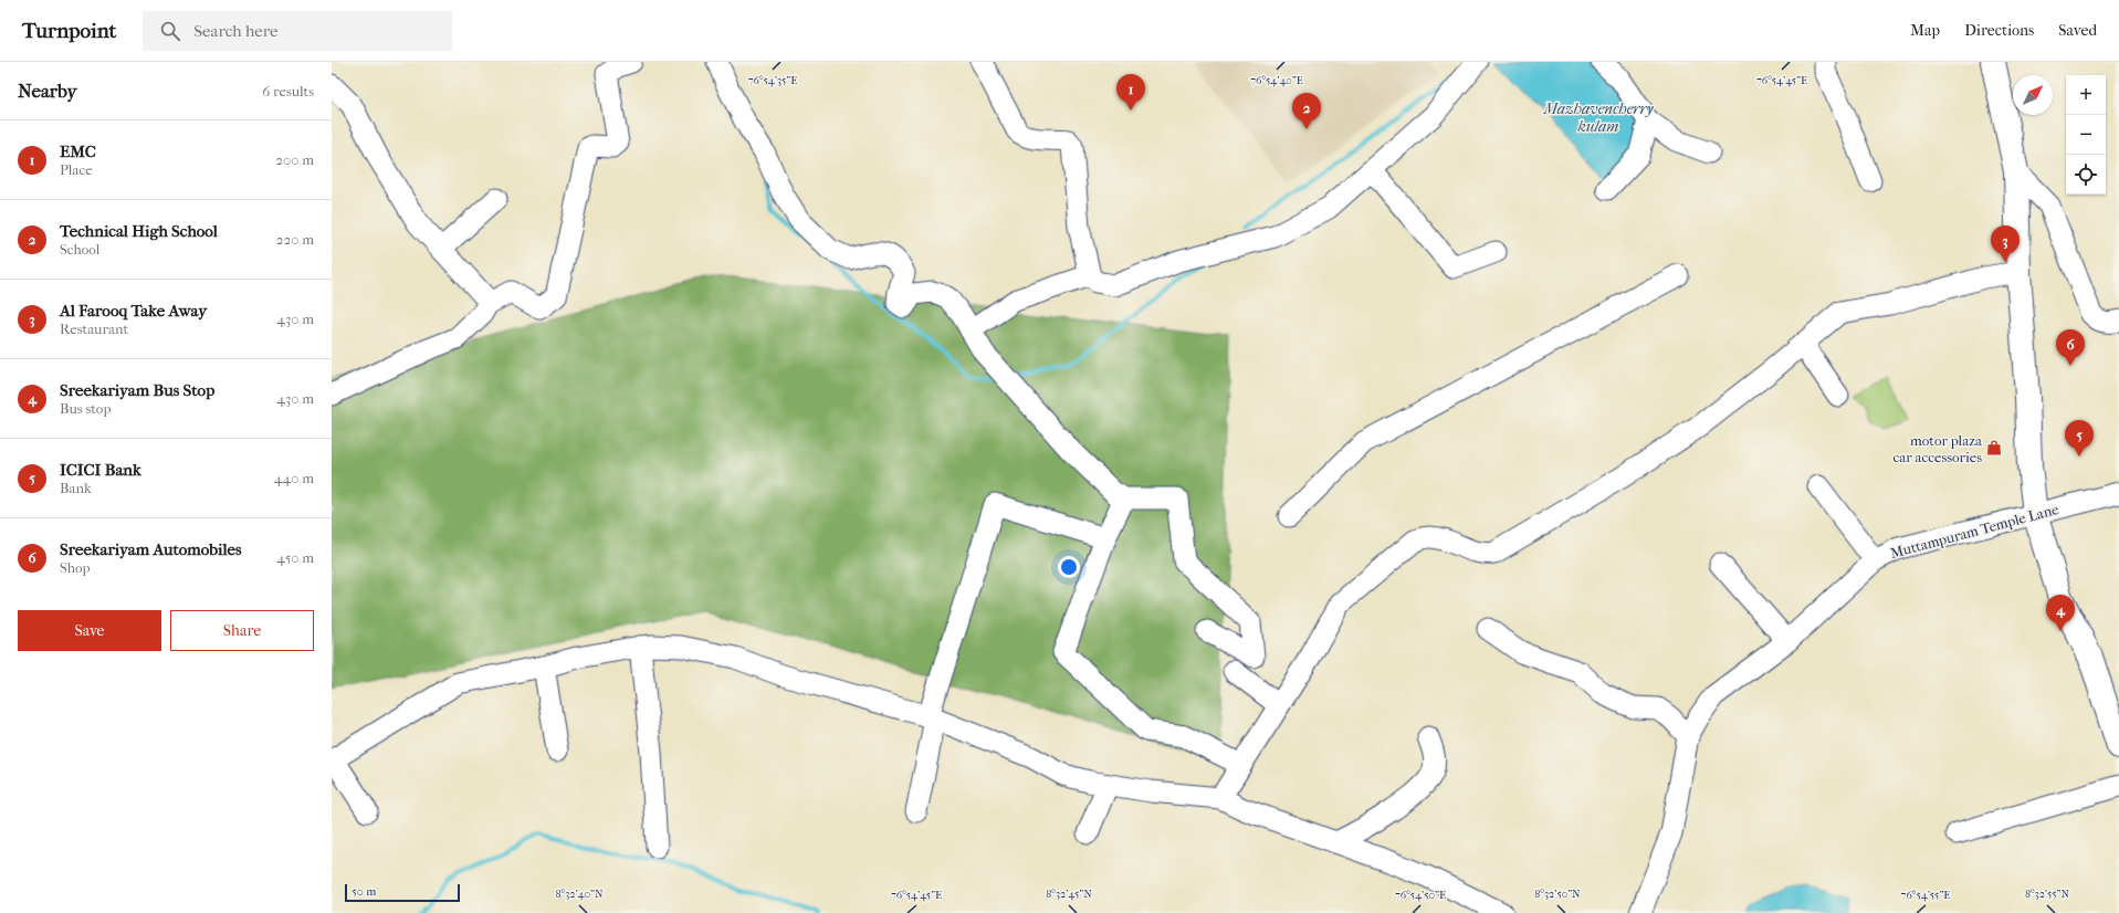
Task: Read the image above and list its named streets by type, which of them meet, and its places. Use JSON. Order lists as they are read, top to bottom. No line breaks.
{"streets":{"street":["Muttampuram Temple Lane"]},"water":["Mazhavencherry kulam"],"places":{"shop":["motor plaza car accessories"]},"scale_bar":"50 m","north":"top right","page":{"header":"Turnpoint","search":"Search here","nav":["Map","Directions","Saved"],"heading":["Nearby","6 results"],"pins":["1","2","3","6","5","4"],"map_buttons":["+","−"],"list":[{"mark":"1","name":"EMC","note":"Place","value":"200 m"},{"mark":"2","name":"Technical High School","note":"School","value":"220 m"},{"mark":"3","name":"Al Farooq Take Away","note":"Restaurant","value":"430 m"},{"mark":"4","name":"Sreekariyam Bus Stop","note":"Bus stop","value":"430 m"},{"mark":"5","name":"ICICI Bank","note":"Bank","value":"440 m"},{"mark":"6","name":"Sreekariyam Automobiles","note":"Shop","value":"450 m"}],"buttons":["Save","Share"],"scale":"50 m"},"coordinates":["76°54'35\"E","76°54'40\"E","76°54'45\"E","8°32'40\"N","8°32'45\"N","8°32'50\"N","8°32'55\"N","76°54'50\"E","76°54'55\"E"]}
